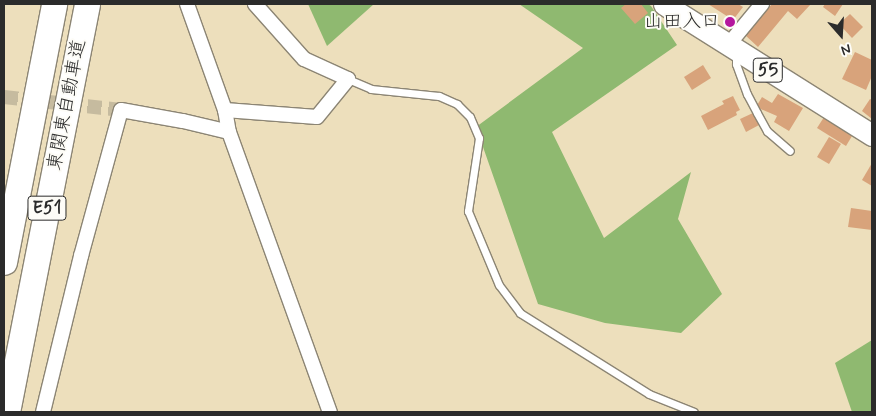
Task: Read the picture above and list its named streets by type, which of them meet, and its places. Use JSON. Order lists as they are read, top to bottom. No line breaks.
{"streets":{"highway":["東関東自動車道","E51"],"main road":["55"]},"places":["山田入口"],"north":"bottom"}
